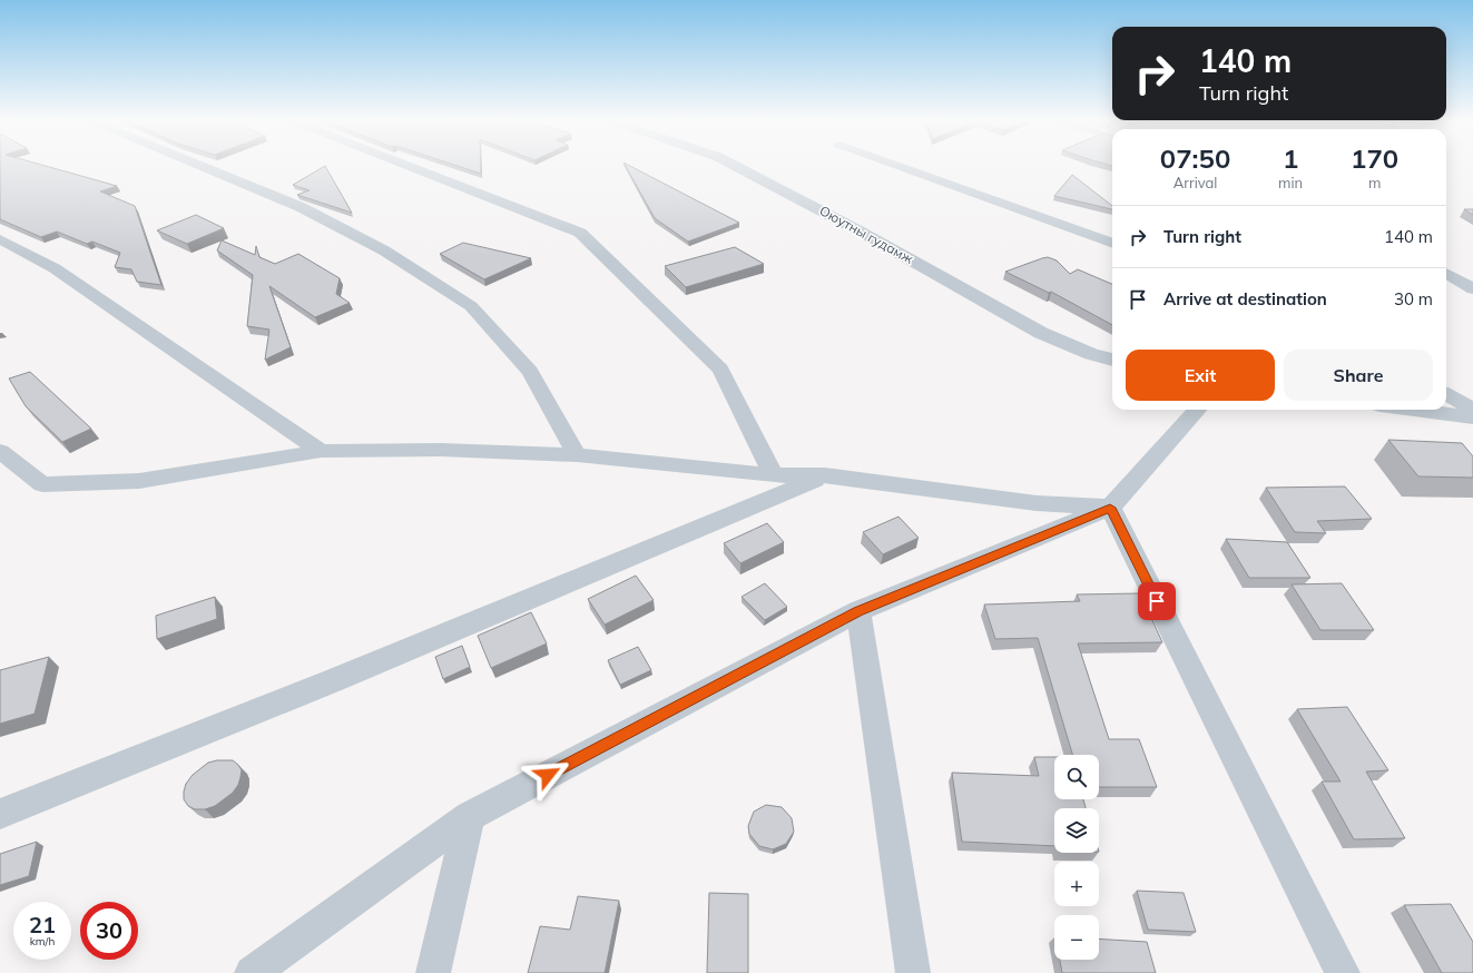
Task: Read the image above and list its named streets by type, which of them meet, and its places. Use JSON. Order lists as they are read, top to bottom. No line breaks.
{"streets":{"street":["Оюутны гудамж"]},"page":{"turn":["140 m","Turn right"],"eta":["07:50","Arrival","1","min","170","m"],"list":[{"name":"Turn right","value":"140 m"},{"name":"Arrive at destination","value":"30 m"}],"buttons":["Exit","Share"],"map_buttons":["+","−"],"speed":"21 km/h","limit":"30"}}
